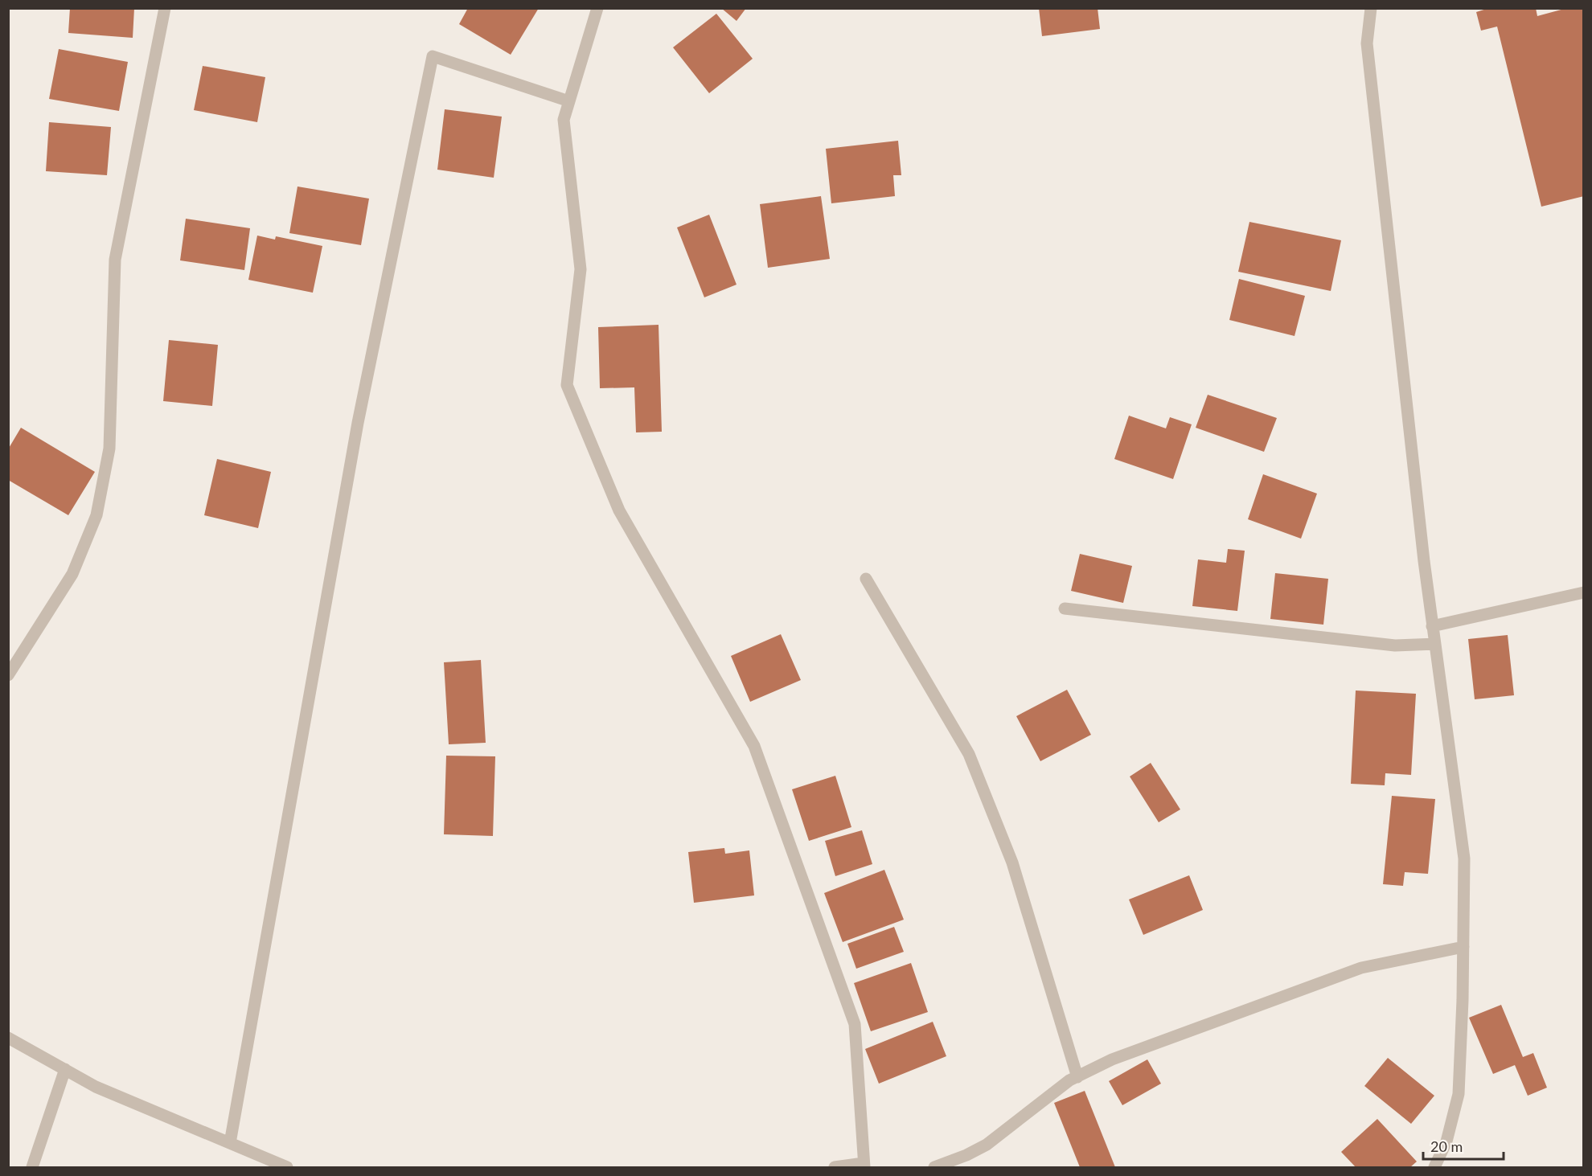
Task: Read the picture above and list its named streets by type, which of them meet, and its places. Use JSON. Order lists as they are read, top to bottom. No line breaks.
{"scale_bar":"20 m"}
